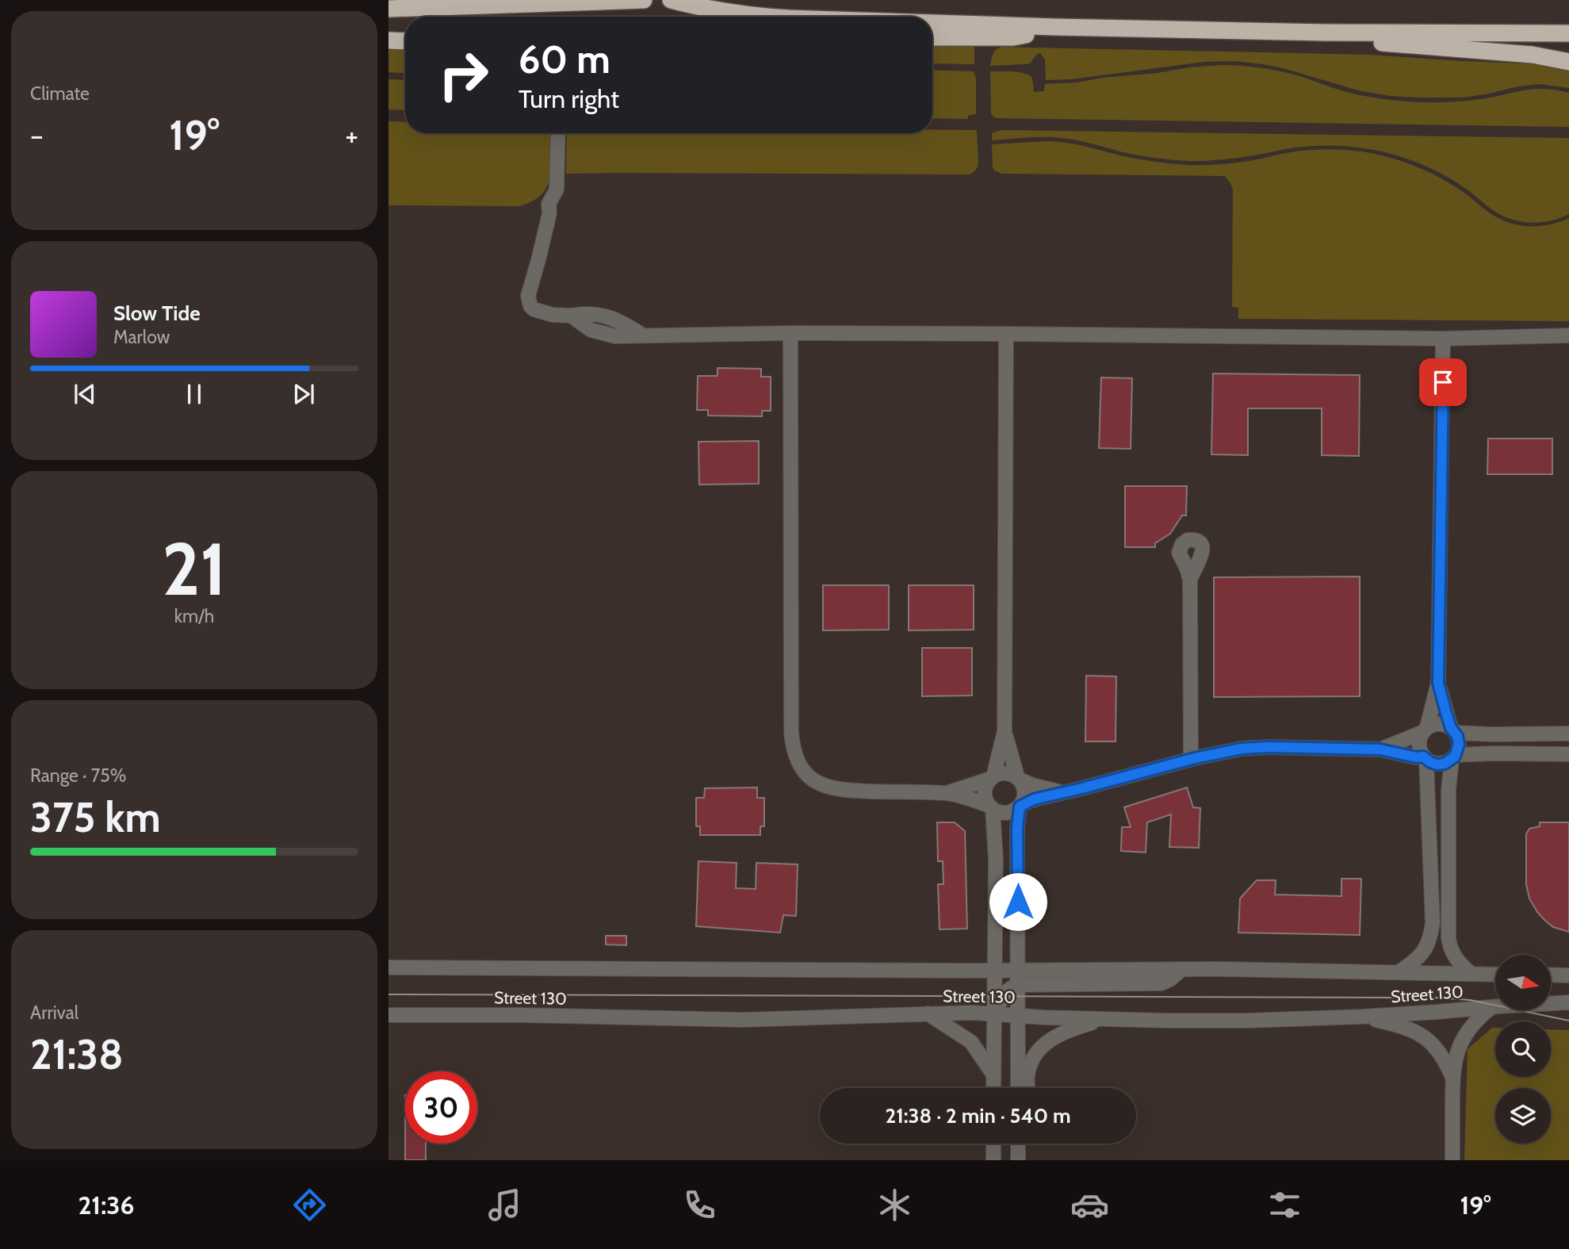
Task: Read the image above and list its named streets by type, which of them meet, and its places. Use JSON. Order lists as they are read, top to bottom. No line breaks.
{"streets":{"street":["Street 130"]},"north":"right","page":{"tile":["Climate",["21","km/h"],["Range · 75%","375 km"],["Arrival","21:38"]],"turn":["60 m","Turn right"],"heat":["−","19°","+"],"song":["Slow Tide","Marlow"],"limit":"30","trip":"21:38 · 2 min · 540 m","tabs":["21:36","19°"]}}
